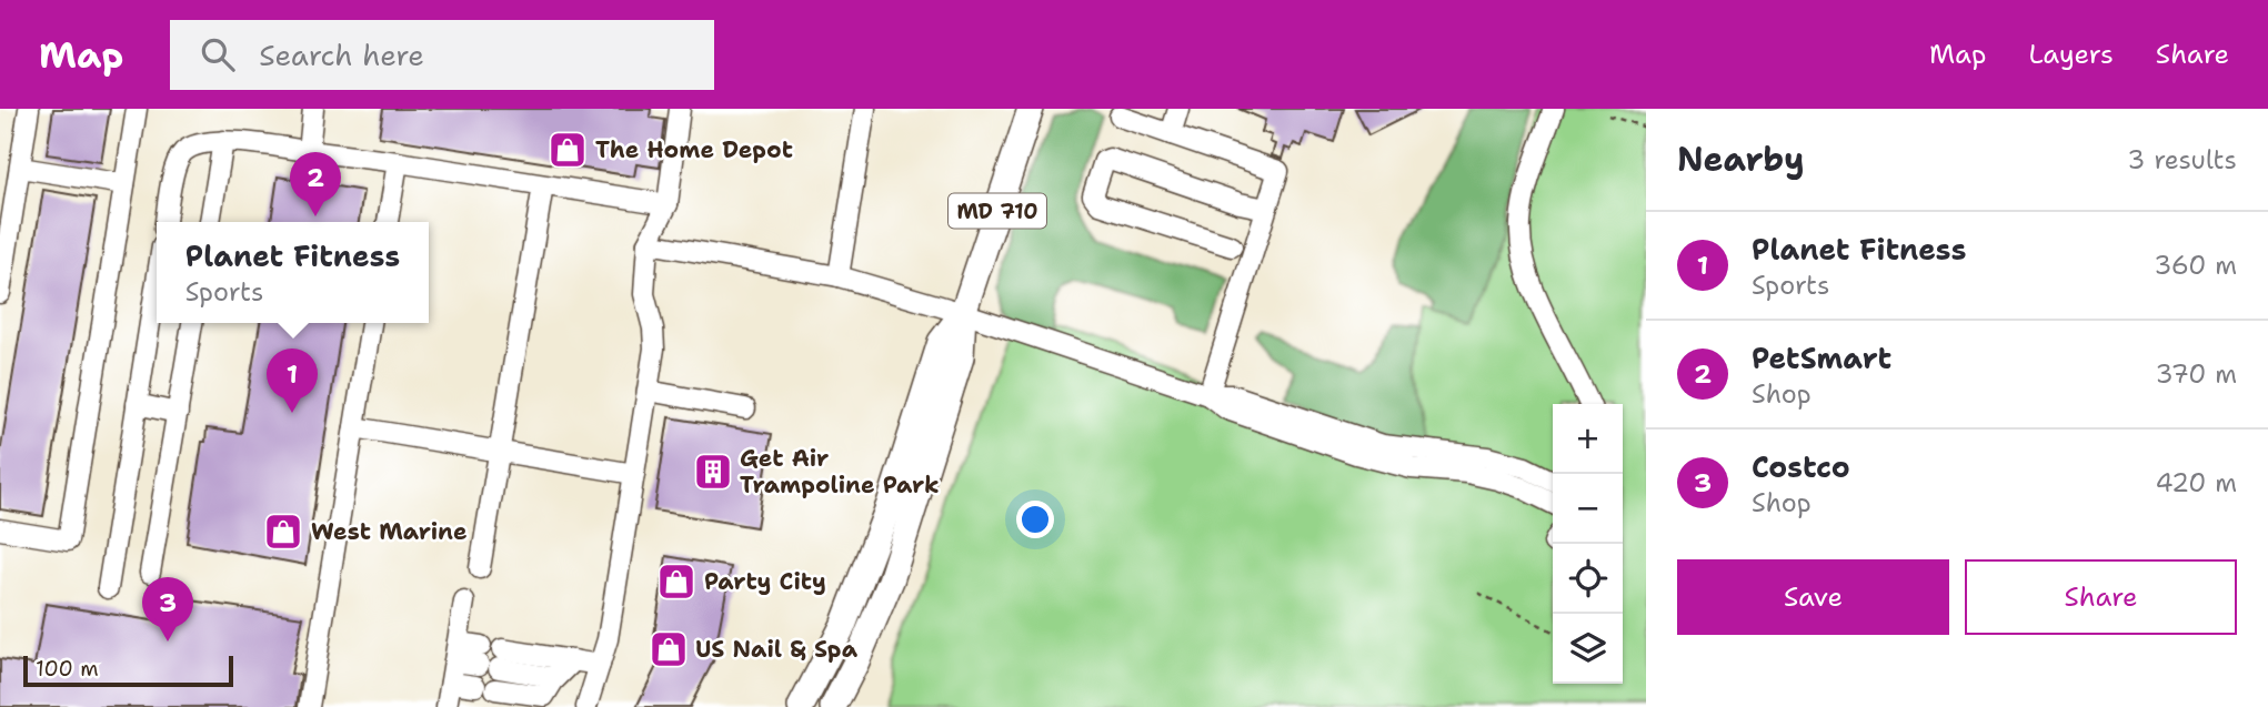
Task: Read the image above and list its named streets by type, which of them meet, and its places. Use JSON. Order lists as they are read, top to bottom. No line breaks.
{"streets":{"main road":["MD 710"]},"places":{"shop":["The Home Depot","West Marine","Party City","US Nail & Spa"],"building":["Get Air Trampoline Park"]},"scale_bar":"100 m","page":{"header":"Map","search":"Search here","nav":["Map","Layers","Share"],"heading":["Nearby","3 results"],"pins":["2","1","3"],"list":[{"mark":"1","name":"Planet Fitness","note":"Sports","value":"360 m"},{"mark":"2","name":"PetSmart","note":"Shop","value":"370 m"},{"mark":"3","name":"Costco","note":"Shop","value":"420 m"}],"popup":["Planet Fitness","Sports"],"map_buttons":["+","−"],"buttons":["Save","Share"],"scale":"100 m"}}
